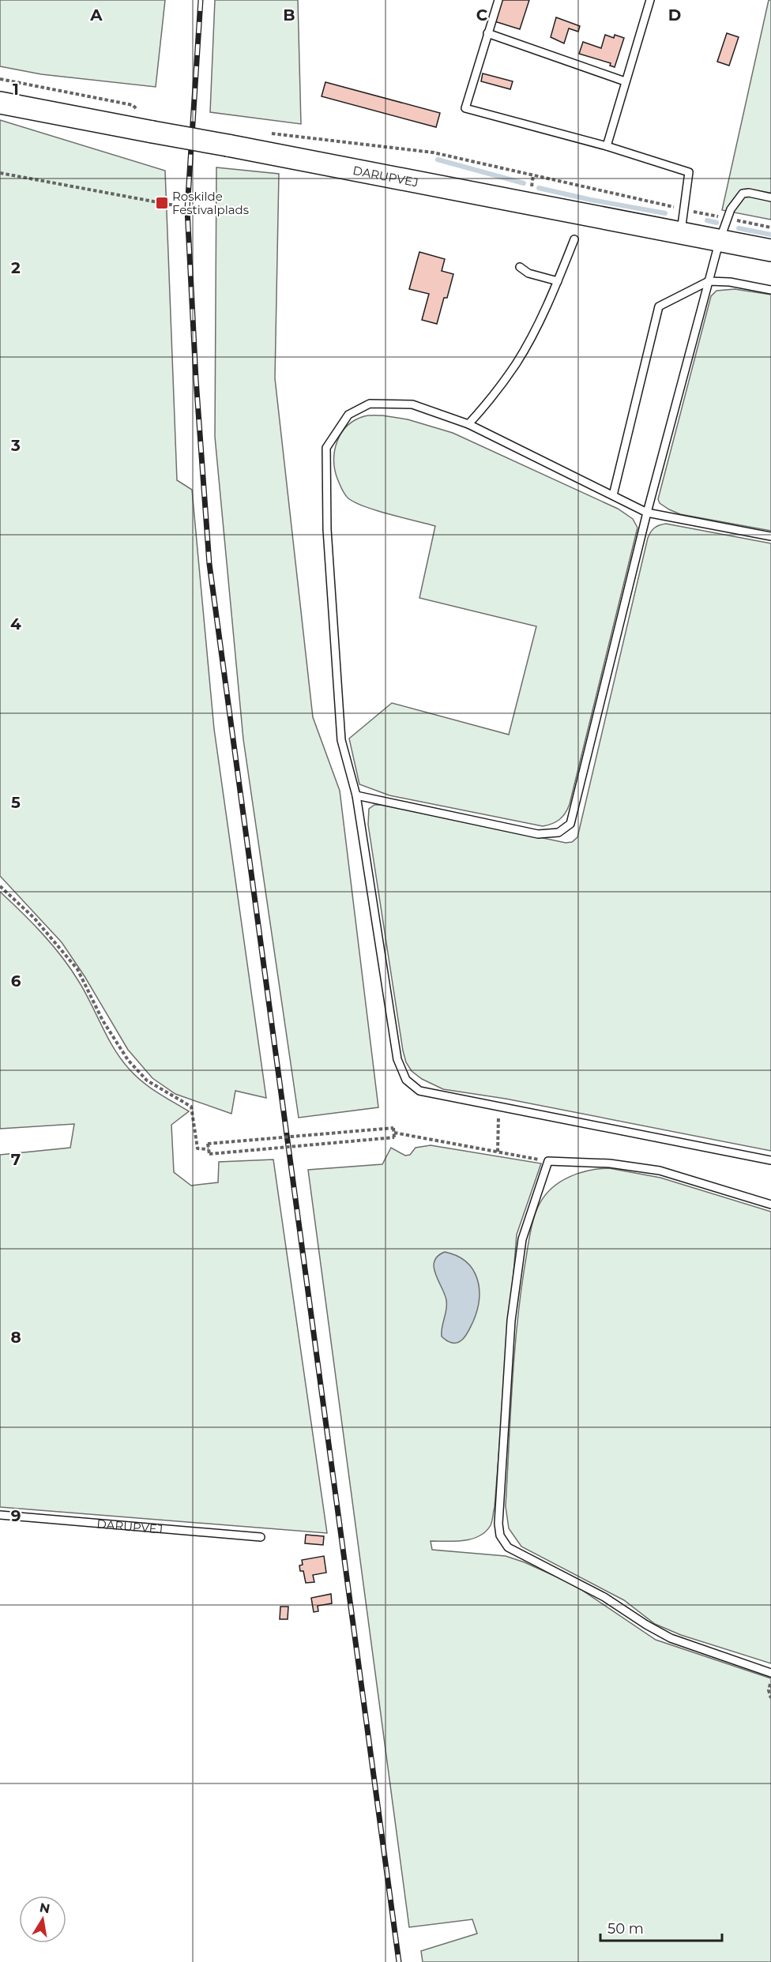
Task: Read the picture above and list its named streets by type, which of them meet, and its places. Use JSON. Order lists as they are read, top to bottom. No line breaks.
{"streets":{"street":["DARUPVEJ"]},"places":{"transit":["Roskilde Festivalplads"]},"scale_bar":"50 m","north":"top","grid":{"columns":["A","B","C","D"],"rows":["1","2","3","4","5","6","7","8","9"]}}
